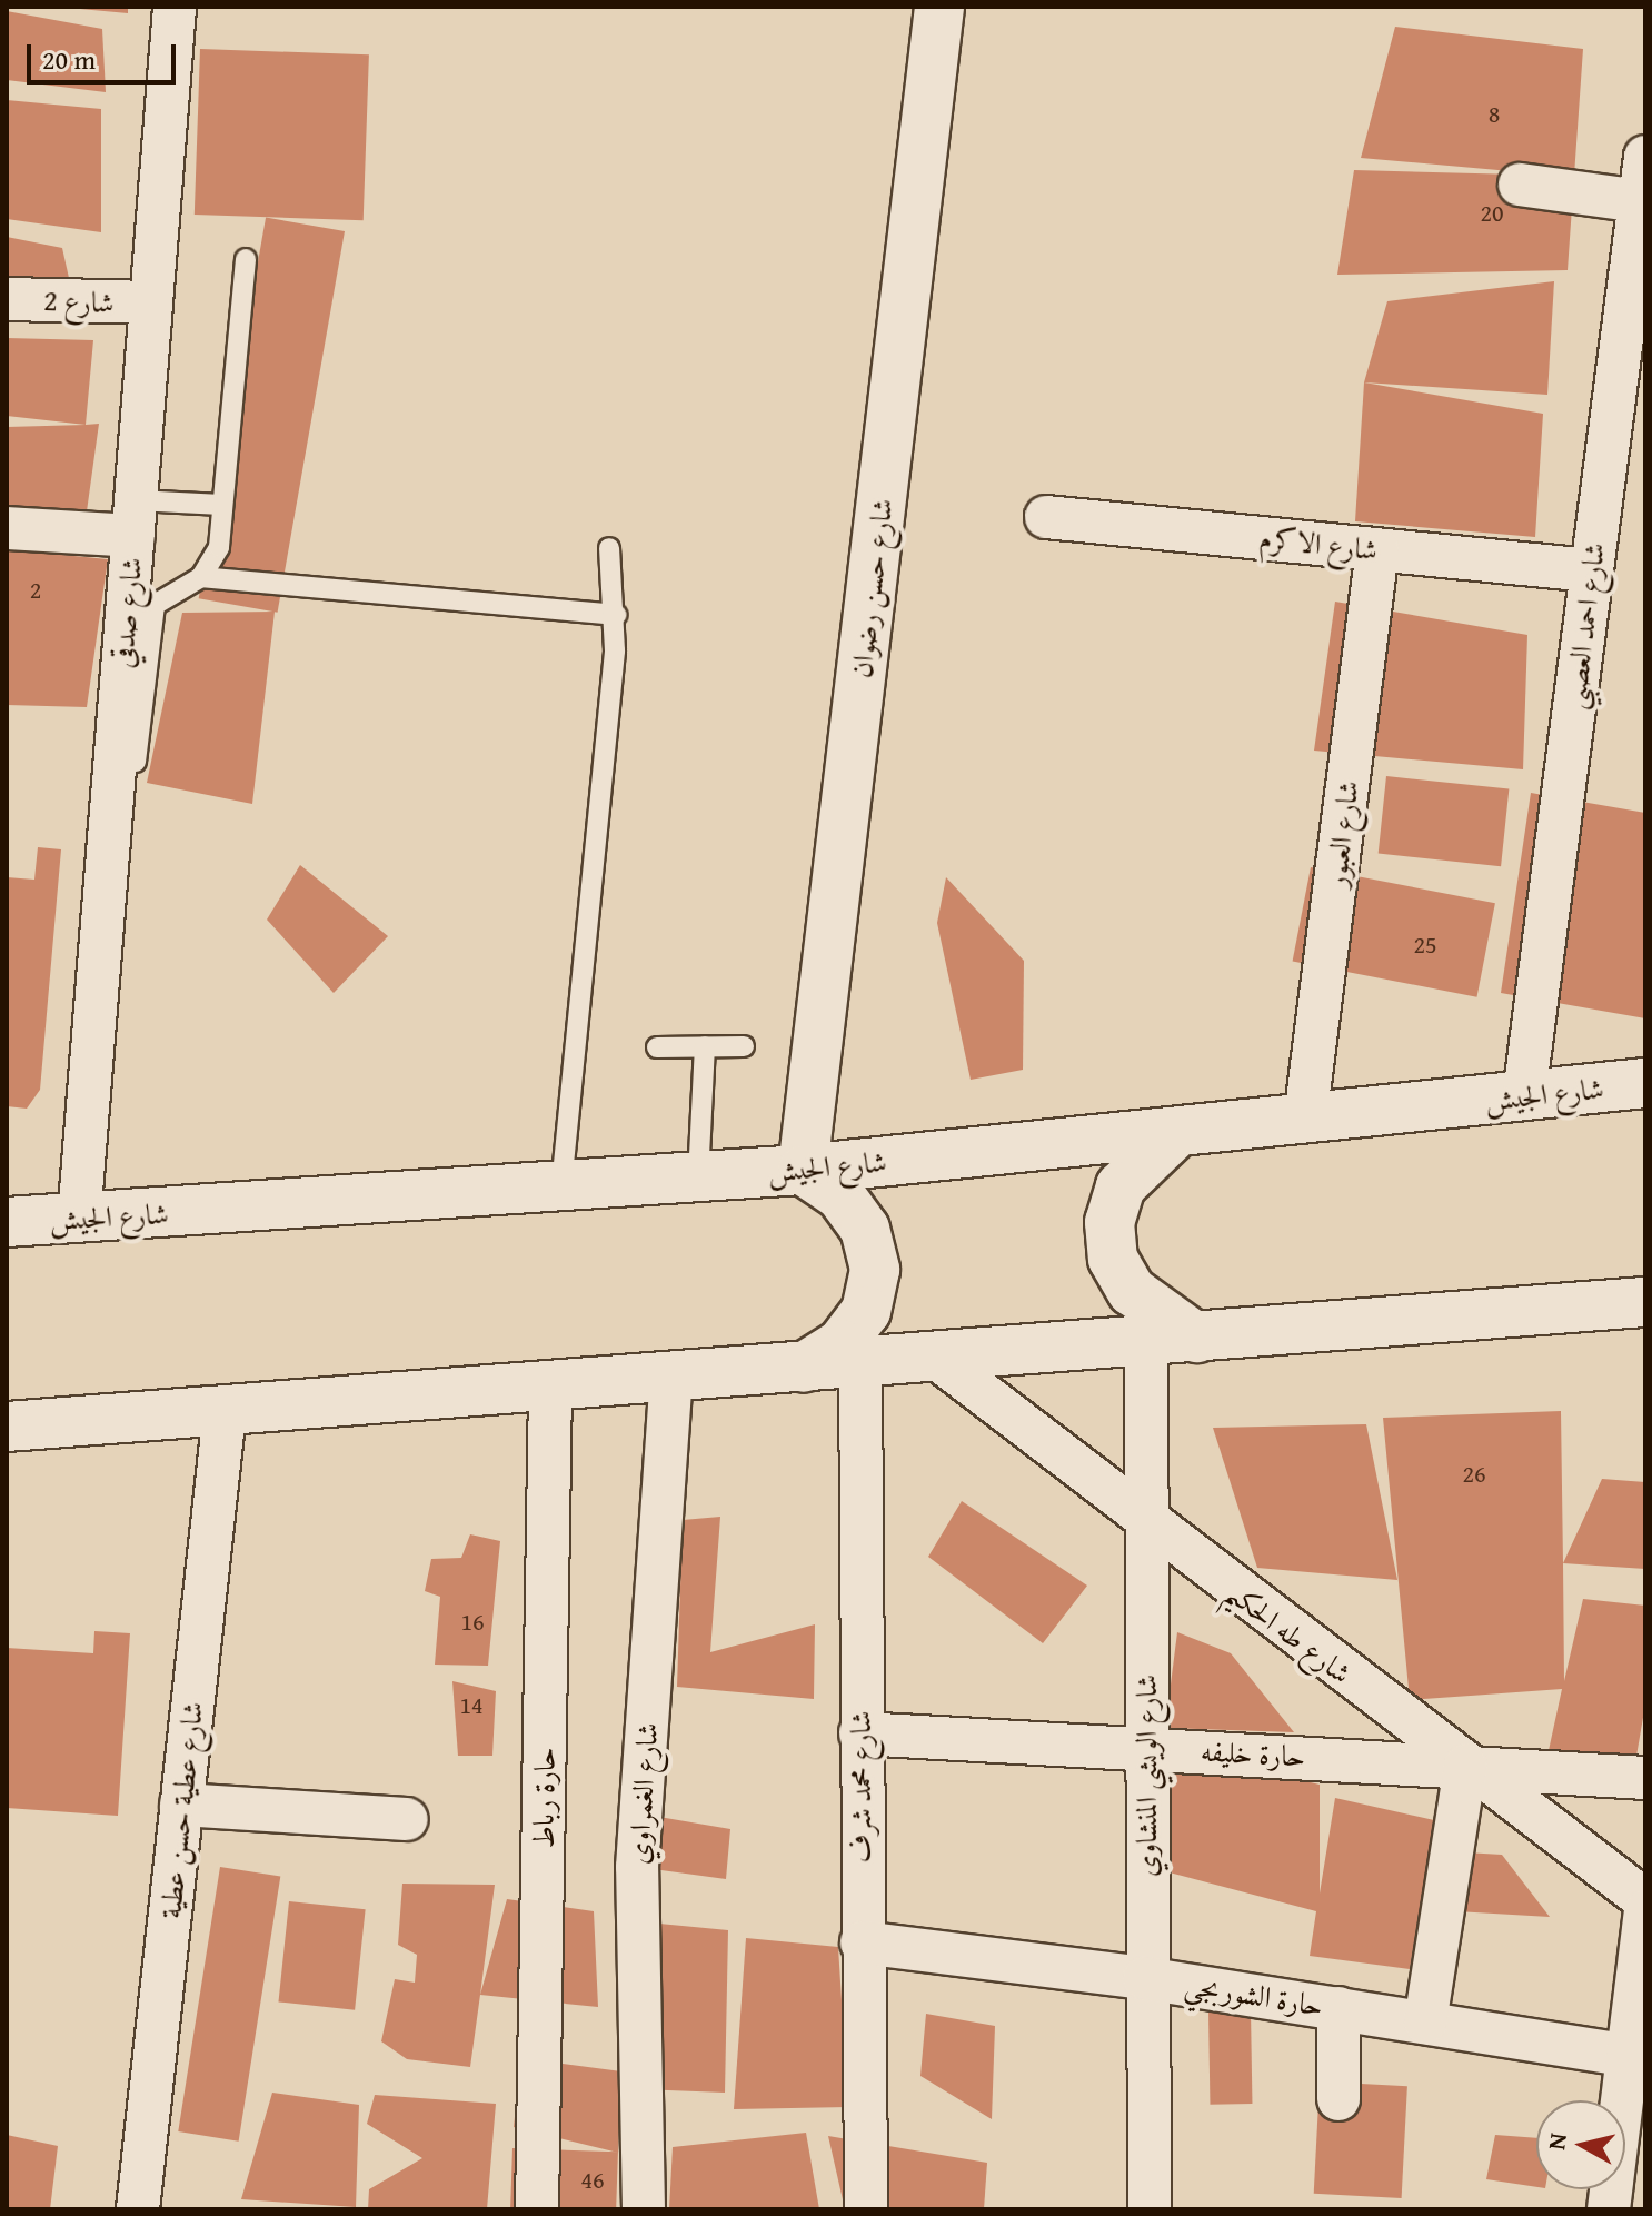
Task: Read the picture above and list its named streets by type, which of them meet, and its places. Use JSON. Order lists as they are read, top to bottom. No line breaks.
{"streets":{"main road":["شارع حسن رضوان","شارع الجيش"],"street":["شارع 2","شارع الاكرم","شارع صدقي","شارع احمد العصبي","شارع العبور","شارع طه الحكيم","حارة خليفه","شارع الويشي المنشاوي","شارع محمد شرف","شارع الغمراوي","حارة رباط","شارع عطية حسن عطية","حارة الشوربجي"]},"crossings":[["شارع 2","شارع صدقي"],["شارع الاكرم","شارع احمد العصبي"],["شارع الاكرم","شارع العبور"],["شارع حسن رضوان","شارع الجيش"],["شارع صدقي","شارع الجيش"],["شارع احمد العصبي","شارع الجيش"],["شارع العبور","شارع الجيش"],["شارع طه الحكيم","حارة خليفه"],["شارع طه الحكيم","شارع الويشي المنشاوي"],["حارة خليفه","شارع الويشي المنشاوي"],["حارة خليفه","شارع محمد شرف"],["شارع الويشي المنشاوي","حارة الشوربجي"],["شارع محمد شرف","حارة الشوربجي"]],"house_numbers":["8","20","2","25","26","16","14","46"],"scale_bar":"20 m","north":"left"}
